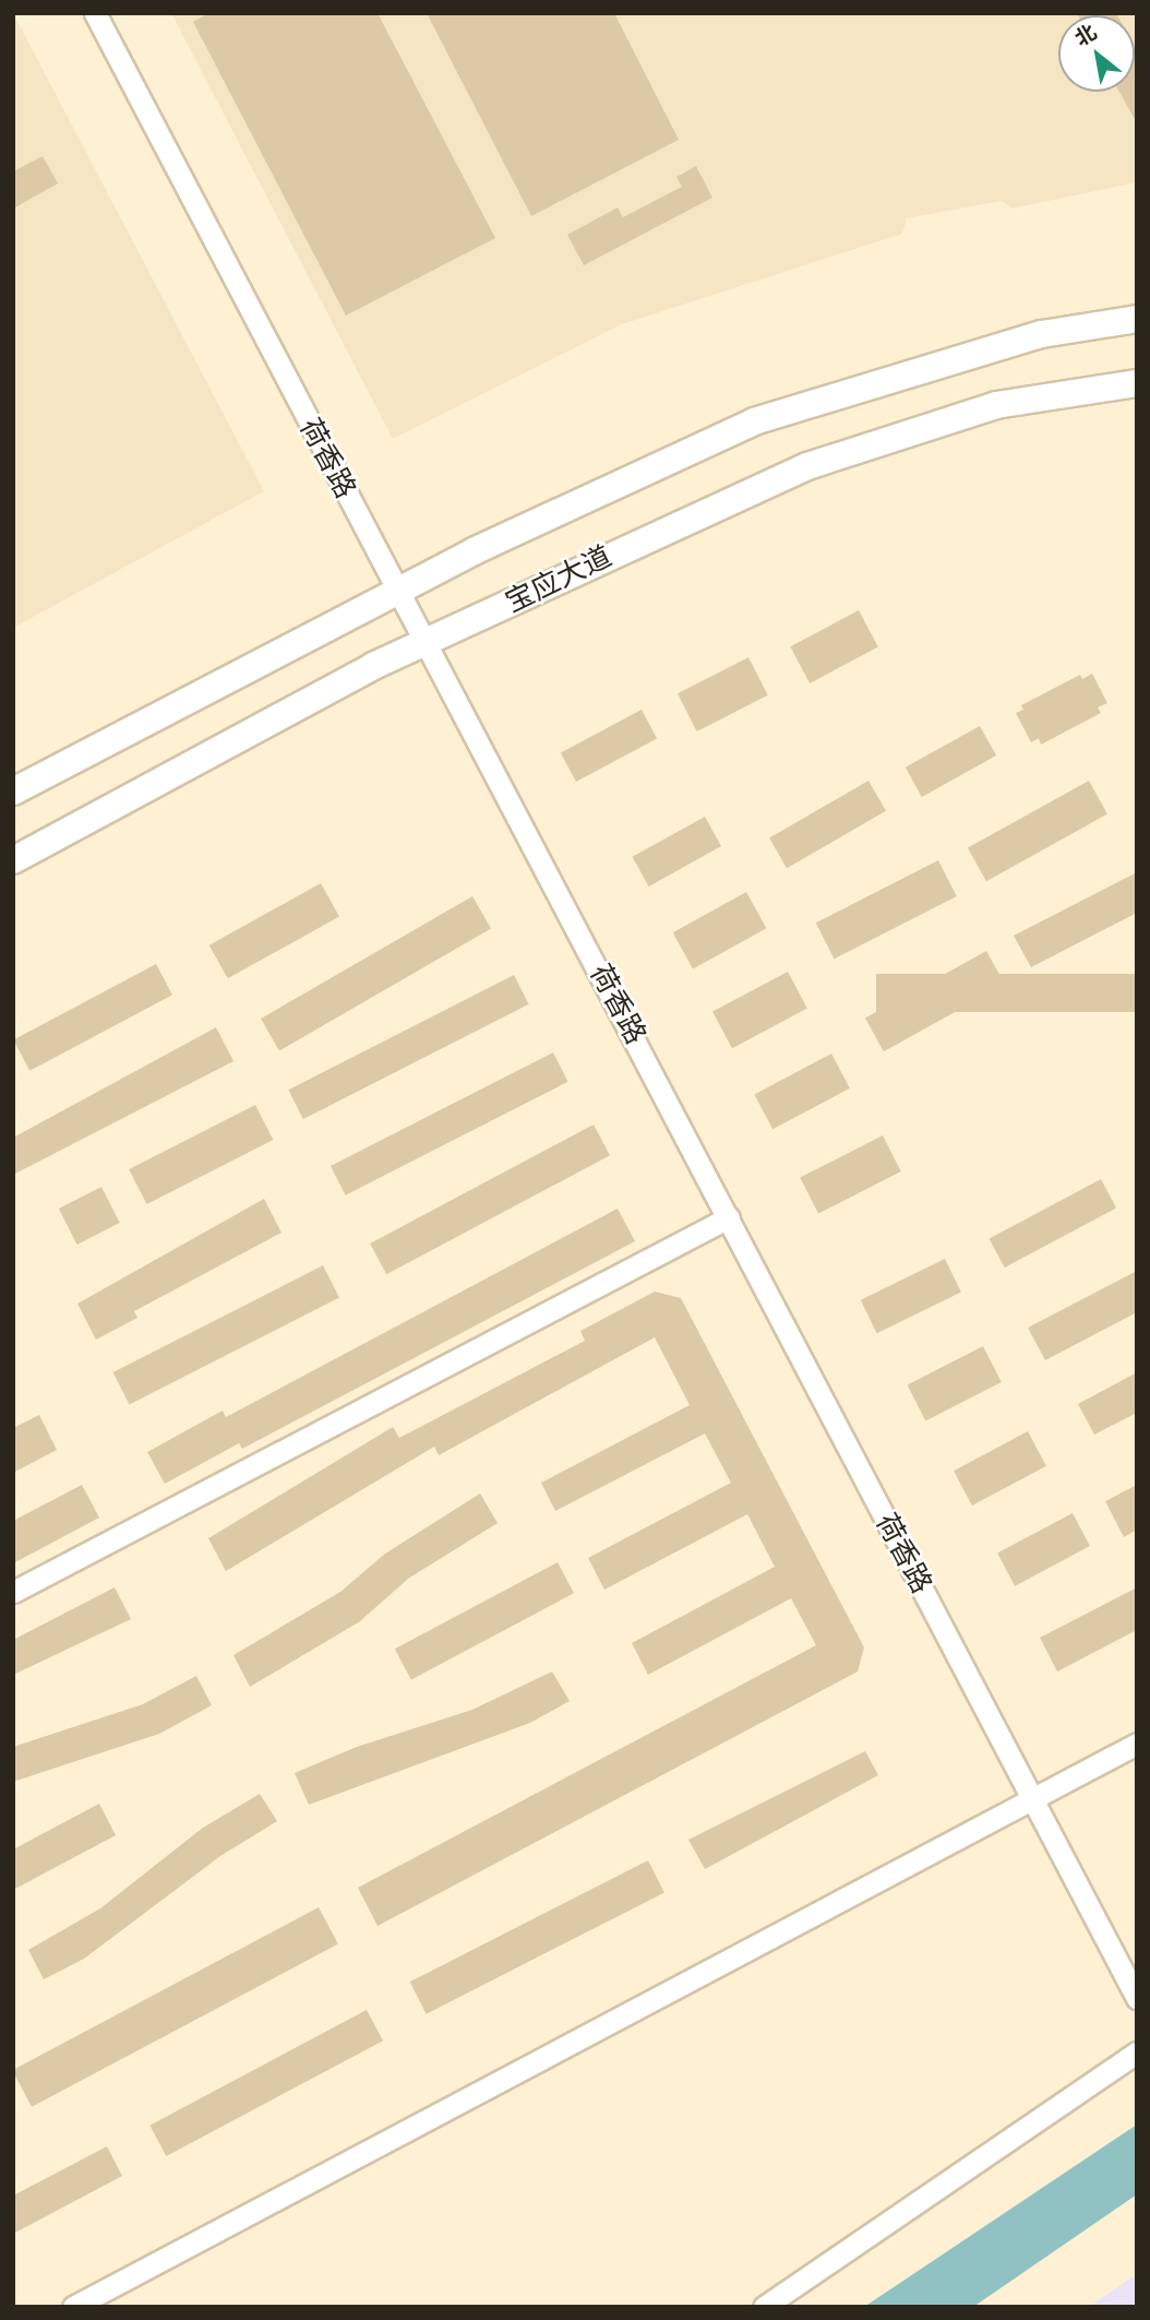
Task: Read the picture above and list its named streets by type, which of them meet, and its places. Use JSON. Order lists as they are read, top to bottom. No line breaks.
{"streets":{"main road":["宝应大道"],"street":["荷香路"]},"crossings":[["荷香路","宝应大道"]],"north":"top left"}
